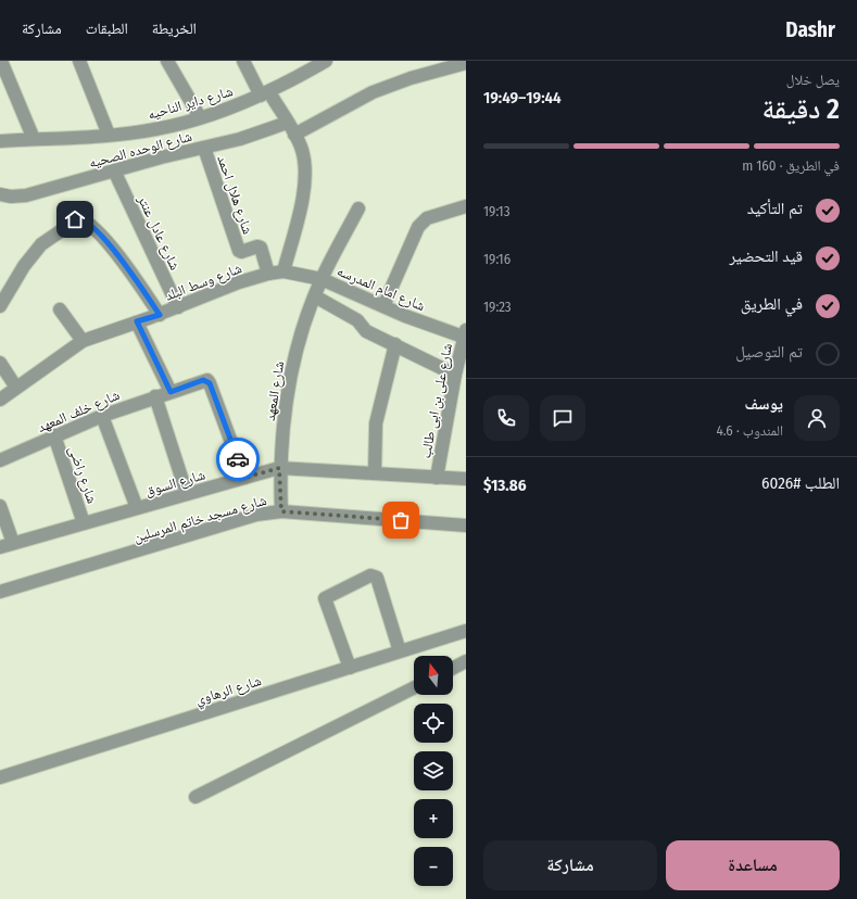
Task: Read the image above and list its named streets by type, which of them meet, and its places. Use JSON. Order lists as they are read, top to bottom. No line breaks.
{"streets":{"street":["شارع داير الناحيه","شارع الوحده الصحيه","شارع هلال احمد","شارع عادل عنتر","شارع وسط البلد","شارع امام المدرسه","شارع المعهد","شارع على بن ابى طالب","شارع خلف المعهد","شارع راضى","شارع السوق","شارع مسجد خاتم المرسلين","شارع الرهاوي"]},"crossings":[["شارع الوحده الصحيه","شارع هلال احمد"],["شارع الوحده الصحيه","شارع عادل عنتر"],["شارع هلال احمد","شارع وسط البلد"],["شارع عادل عنتر","شارع وسط البلد"],["شارع وسط البلد","شارع امام المدرسه"],["شارع امام المدرسه","شارع المعهد"],["شارع امام المدرسه","شارع على بن ابى طالب"],["شارع المعهد","شارع السوق"],["شارع المعهد","شارع مسجد خاتم المرسلين"],["شارع على بن ابى طالب","شارع السوق"],["شارع خلف المعهد","شارع راضى"],["شارع خلف المعهد","شارع السوق"],["شارع راضى","شارع السوق"]],"north":"top","page":{"header":"Dashr","nav":["الخريطة","الطبقات","مشاركة"],"heading":["2 دقيقة","يصل خلال","19:44–19:49"],"panel":["يوسف","المندوب · 4.6","الطلب #6026","$13.86"],"bar":"في الطريق · 160 m","list":[["تم التأكيد","19:13"],["قيد التحضير","19:16"],["في الطريق","19:23"],"تم التوصيل"],"map_buttons":["+","−"],"buttons":["مساعدة","مشاركة"]}}
